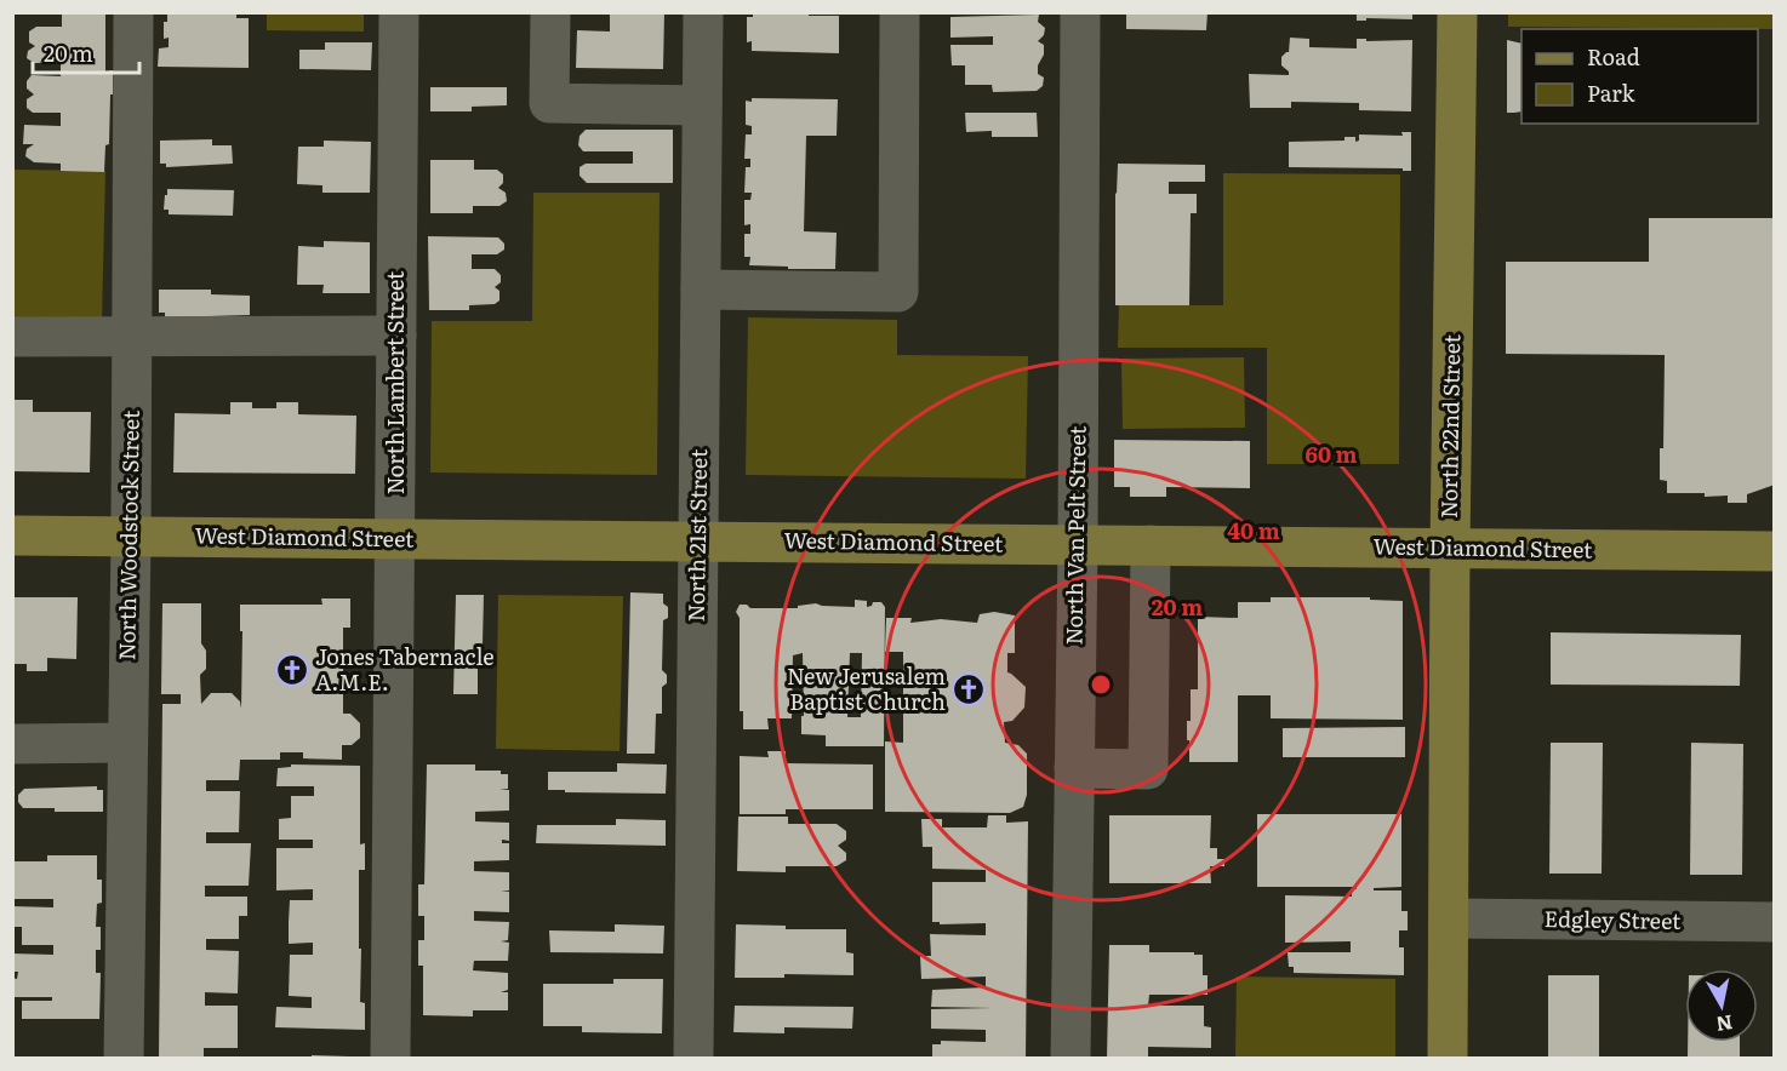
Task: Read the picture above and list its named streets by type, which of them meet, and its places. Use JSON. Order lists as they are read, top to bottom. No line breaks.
{"streets":{"main road":["North 22nd Street","West Diamond Street"],"street":["North Lambert Street","North Woodstock Street","North 21st Street","North Van Pelt Street","Edgley Street"]},"crossings":[["North Lambert Street","West Diamond Street"],["North 22nd Street","West Diamond Street"],["North 22nd Street","Edgley Street"],["North Woodstock Street","West Diamond Street"],["North 21st Street","West Diamond Street"],["North Van Pelt Street","West Diamond Street"]],"places":{"church":["Jones Tabernacle A.M.E.","New Jerusalem Baptist Church"]},"legend":["Road","Park"],"scale_bar":"20 m","north":"bottom","rings":["60 m","40 m","20 m"]}
